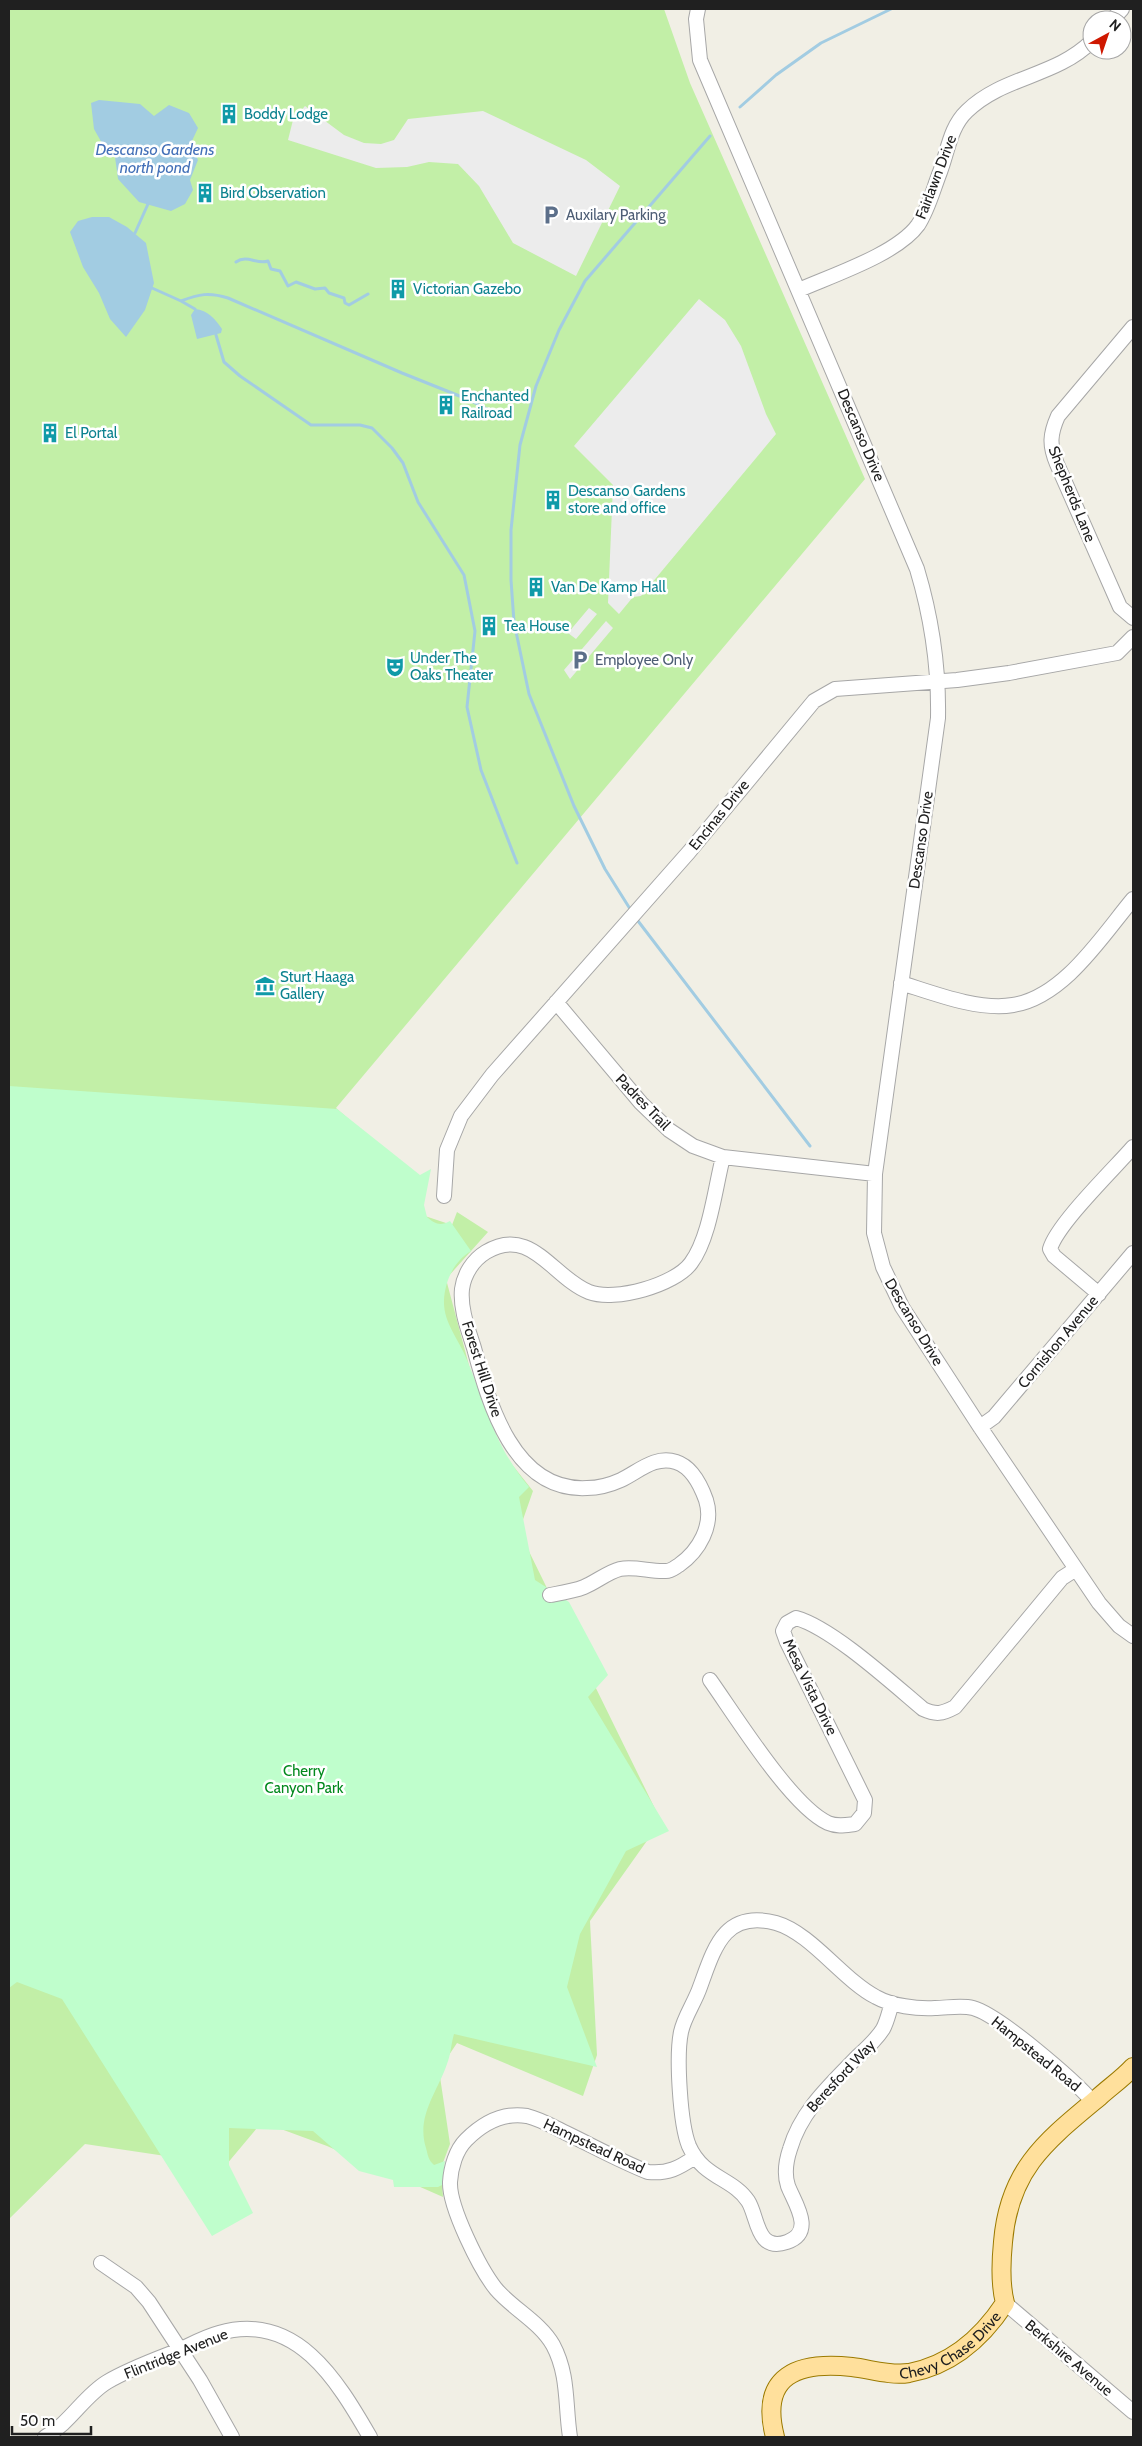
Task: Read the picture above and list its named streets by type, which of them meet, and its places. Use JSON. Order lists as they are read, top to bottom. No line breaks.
{"streets":{"main road":["Chevy Chase Drive"],"street":["Fairlawn Drive","Descanso Drive","Shepherds Lane","Encinas Drive","Padres Trail","Cornishon Avenue","Forest Hill Drive","Mesa Vista Drive","Hampstead Road","Beresford Way","Flintridge Avenue","Berkshire Avenue"]},"crossings":[["Fairlawn Drive","Descanso Drive"],["Descanso Drive","Encinas Drive"],["Descanso Drive","Padres Trail"],["Descanso Drive","Cornishon Avenue"],["Descanso Drive","Mesa Vista Drive"],["Encinas Drive","Padres Trail"],["Padres Trail","Forest Hill Drive"],["Hampstead Road","Beresford Way"],["Hampstead Road","Chevy Chase Drive"],["Chevy Chase Drive","Berkshire Avenue"]],"water":["Descanso Gardens north pond"],"parks":["Cherry Canyon Park"],"places":{"building":["Boddy Lodge","Bird Observation","Victorian Gazebo","Enchanted Railroad","El Portal","Descanso Gardens store and office","Van De Kamp Hall","Tea House"],"parking":["Auxilary Parking","Employee Only"],"theatre":["Under The Oaks Theater"],"museum":["Sturt Haaga Gallery"]},"scale_bar":"50 m","north":"top right"}
